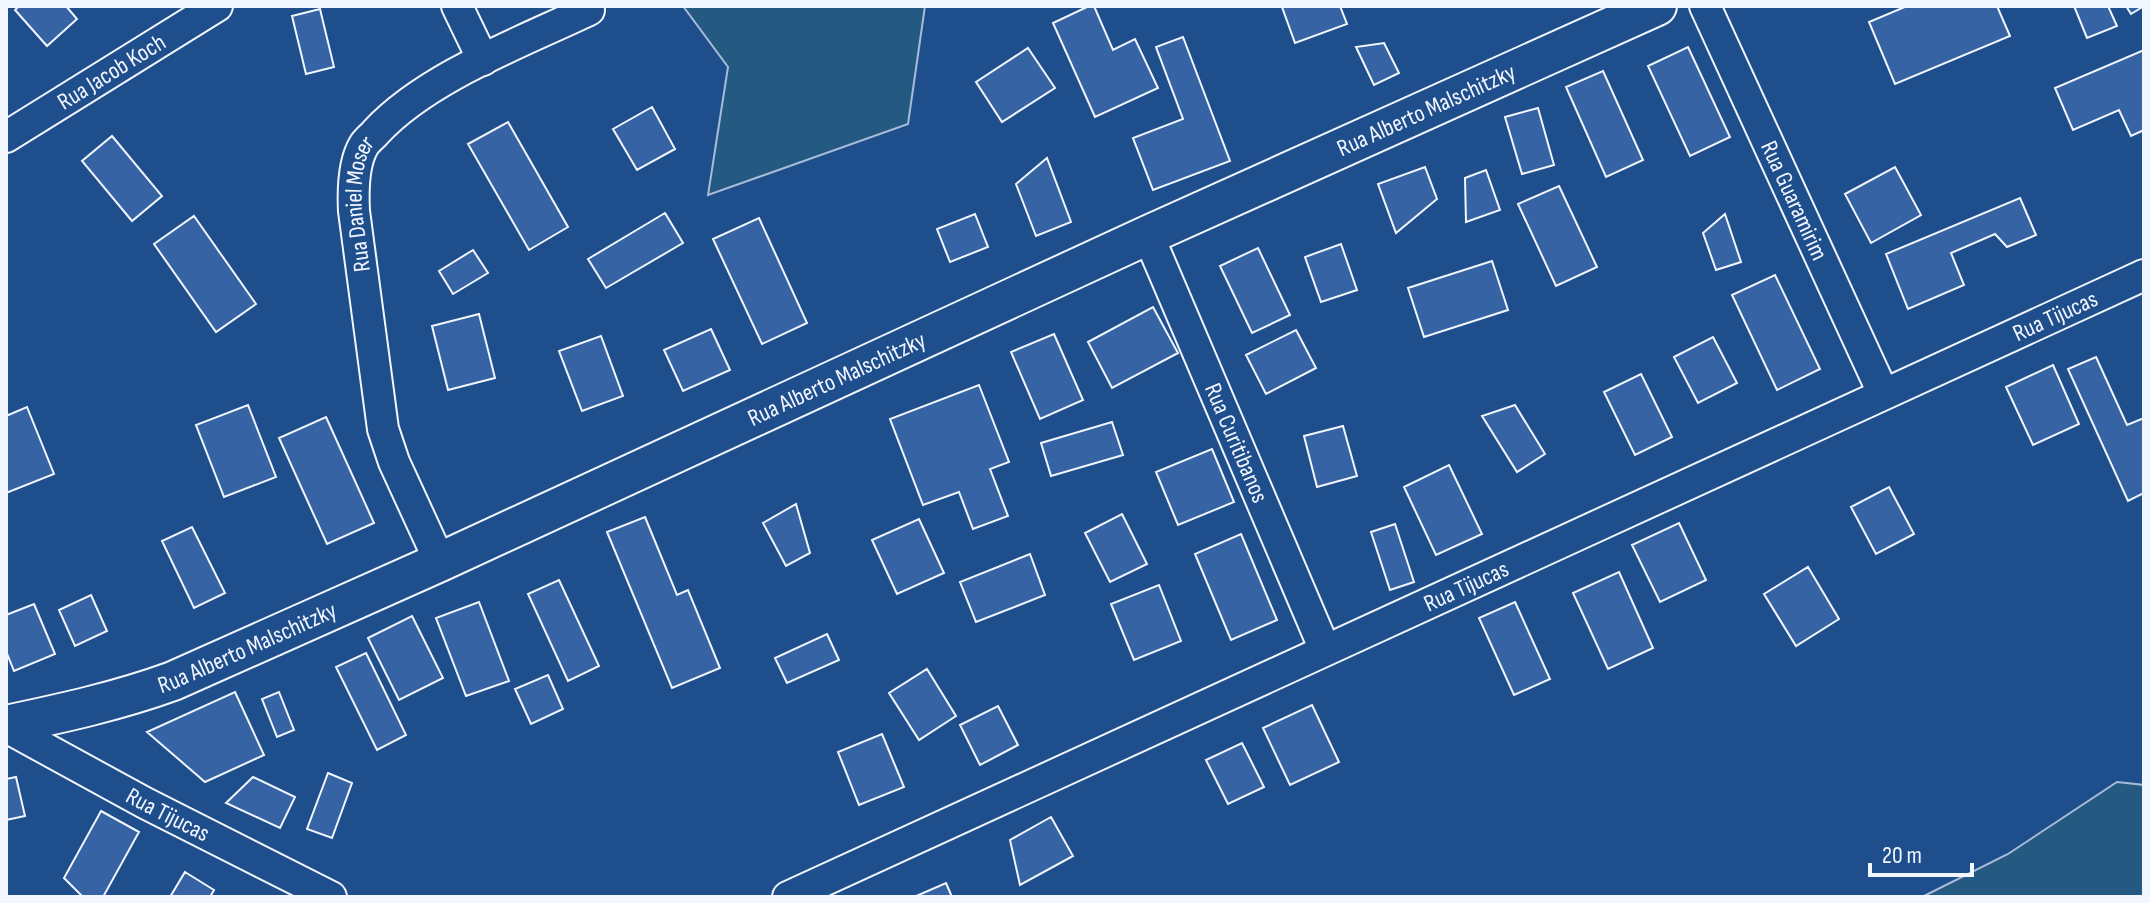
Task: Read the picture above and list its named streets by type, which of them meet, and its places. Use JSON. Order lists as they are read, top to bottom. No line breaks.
{"streets":{"street":["Rua Jacob Koch","Rua Alberto Malschitzky","Rua Guaramirim","Rua Daniel Moser","Rua Tijucas","Rua Curitibanos"]},"crossings":[["Rua Alberto Malschitzky","Rua Daniel Moser"],["Rua Alberto Malschitzky","Rua Tijucas"],["Rua Alberto Malschitzky","Rua Curitibanos"],["Rua Guaramirim","Rua Tijucas"],["Rua Tijucas","Rua Curitibanos"]],"scale_bar":"20 m"}
